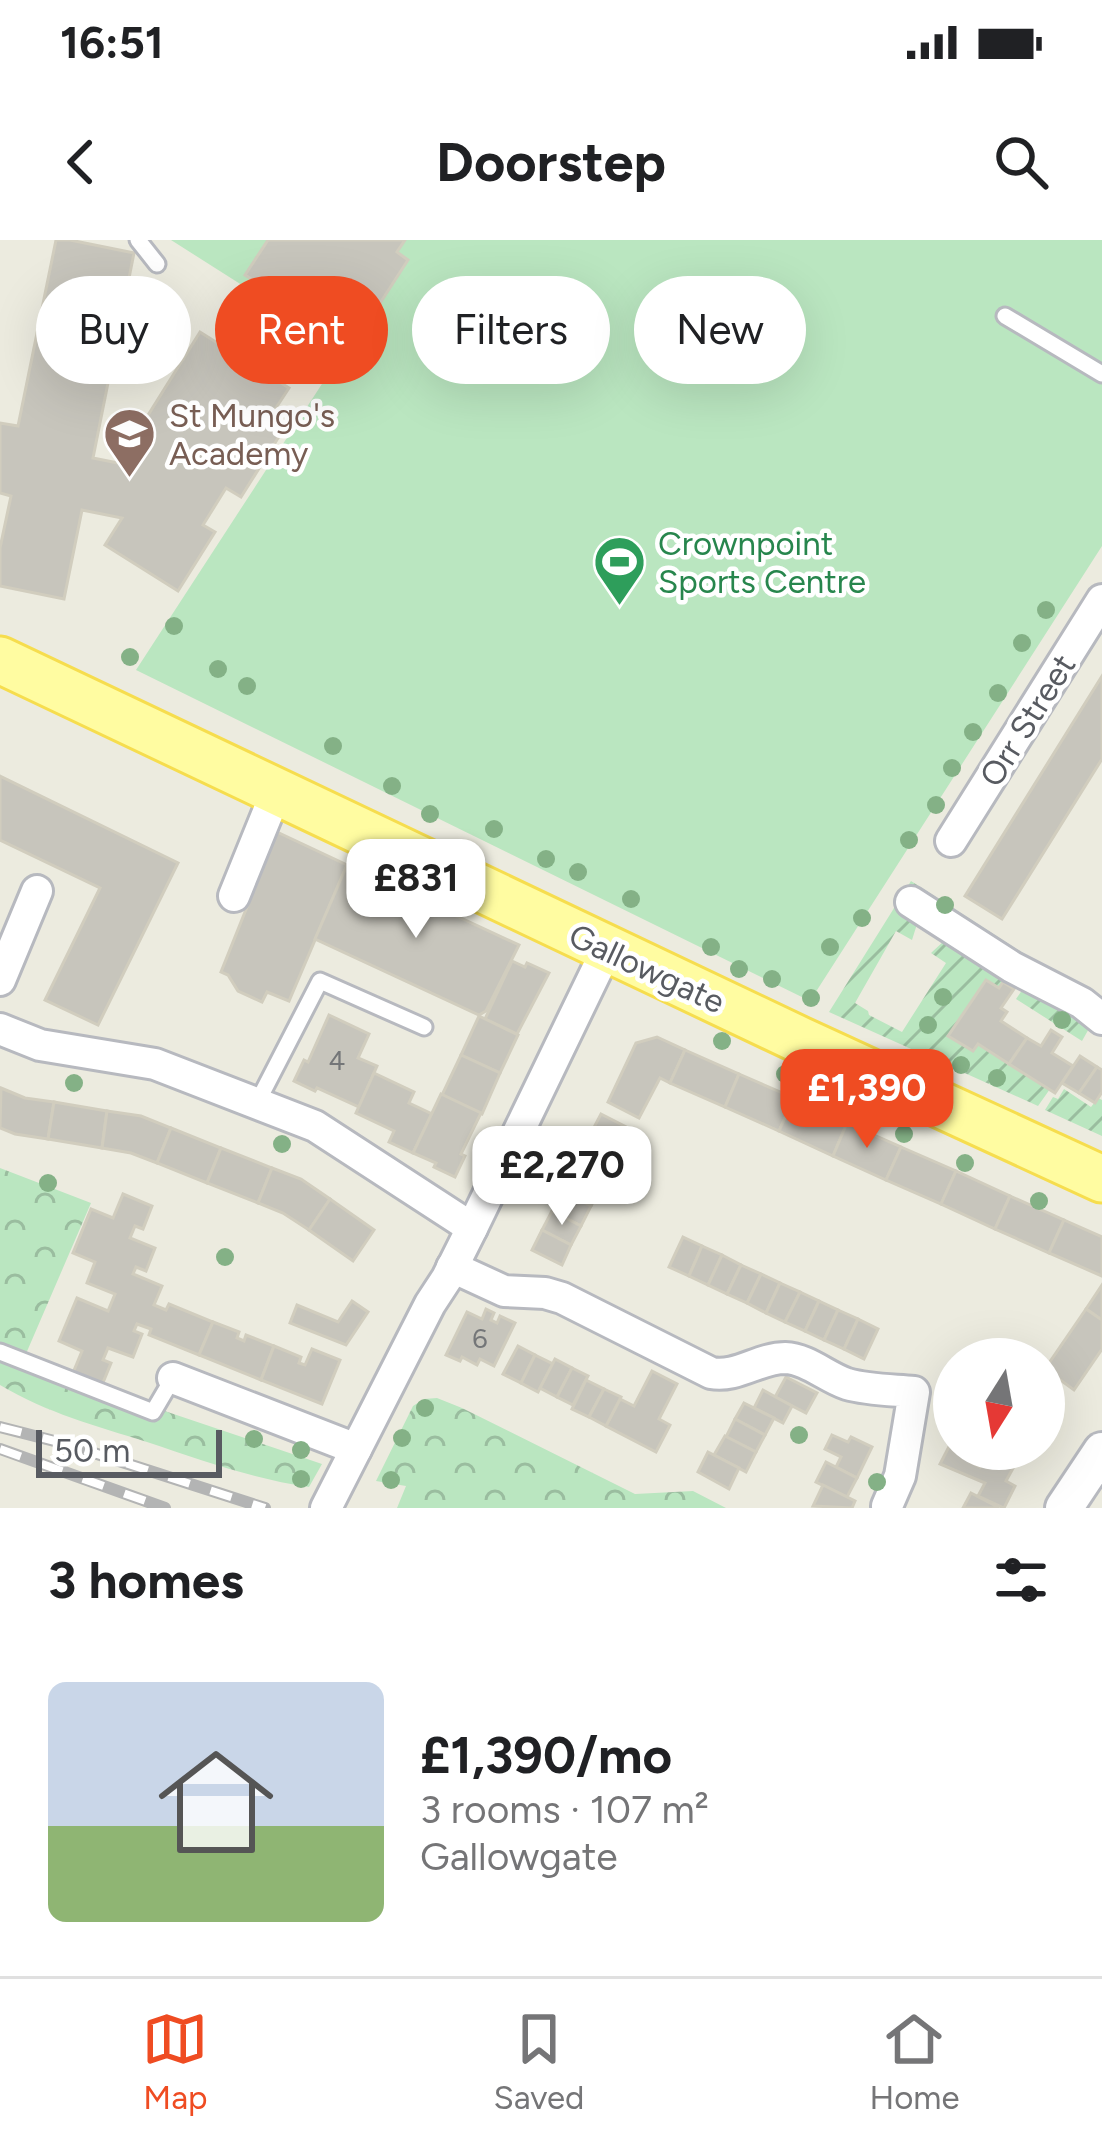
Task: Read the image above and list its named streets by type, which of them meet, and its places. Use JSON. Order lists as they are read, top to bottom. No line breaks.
{"streets":{"main road":["Gallowgate"],"street":["Orr Street"]},"places":{"school or university":["St Mungo's Academy"],"sports":["Crownpoint Sports Centre"]},"house_numbers":["4","6"],"scale_bar":"50 m","north":"bottom","page":{"status":"16:51","header":"Doorstep","chip":["Buy","Rent","Filters","New"],"price":["£831","£1,390","£2,270"],"scale":"50 m","heading":"3 homes","list":[{"name":"£1,390/mo","note":"3 rooms · 107 m² · Gallowgate"}],"tabs":["Map","Saved","Home"]}}
